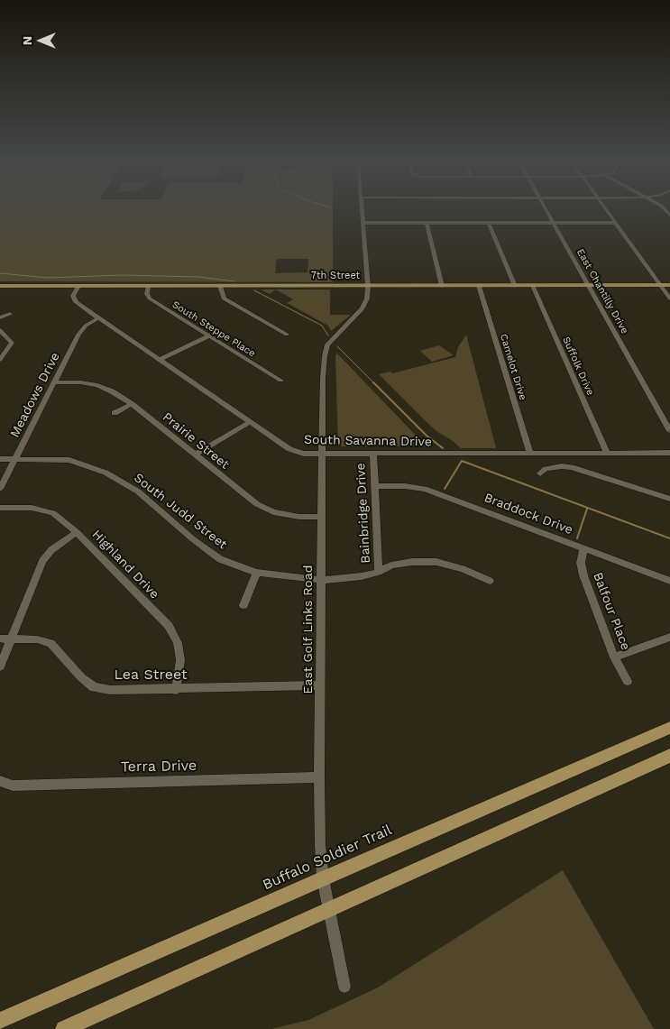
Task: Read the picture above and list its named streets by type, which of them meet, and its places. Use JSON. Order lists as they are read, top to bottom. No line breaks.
{"streets":{"main road":["7th Street","Buffalo Soldier Trail"],"street":["East Chantilly Drive","South Steppe Place","Suffolk Drive","Camelot Drive","Meadows Drive","Prairie Street","South Savanna Drive","South Judd Street","Bainbridge Drive","Braddock Drive","Highland Drive","Balfour Place","East Golf Links Road","Lea Street","Terra Drive"]},"crossings":[["7th Street","East Chantilly Drive"],["7th Street","South Steppe Place"],["7th Street","Suffolk Drive"],["7th Street","Camelot Drive"],["7th Street","South Savanna Drive"],["7th Street","East Golf Links Road"],["Suffolk Drive","South Savanna Drive"],["Camelot Drive","South Savanna Drive"],["Meadows Drive","Prairie Street"],["Meadows Drive","South Savanna Drive"],["Meadows Drive","South Judd Street"],["Prairie Street","East Golf Links Road"],["South Savanna Drive","Bainbridge Drive"],["South Savanna Drive","East Golf Links Road"],["South Judd Street","Bainbridge Drive"],["South Judd Street","East Golf Links Road"],["Bainbridge Drive","Braddock Drive"],["Braddock Drive","Balfour Place"],["Highland Drive","Lea Street"],["East Golf Links Road","Lea Street"],["East Golf Links Road","Terra Drive"],["East Golf Links Road","Buffalo Soldier Trail"]],"north":"left"}
